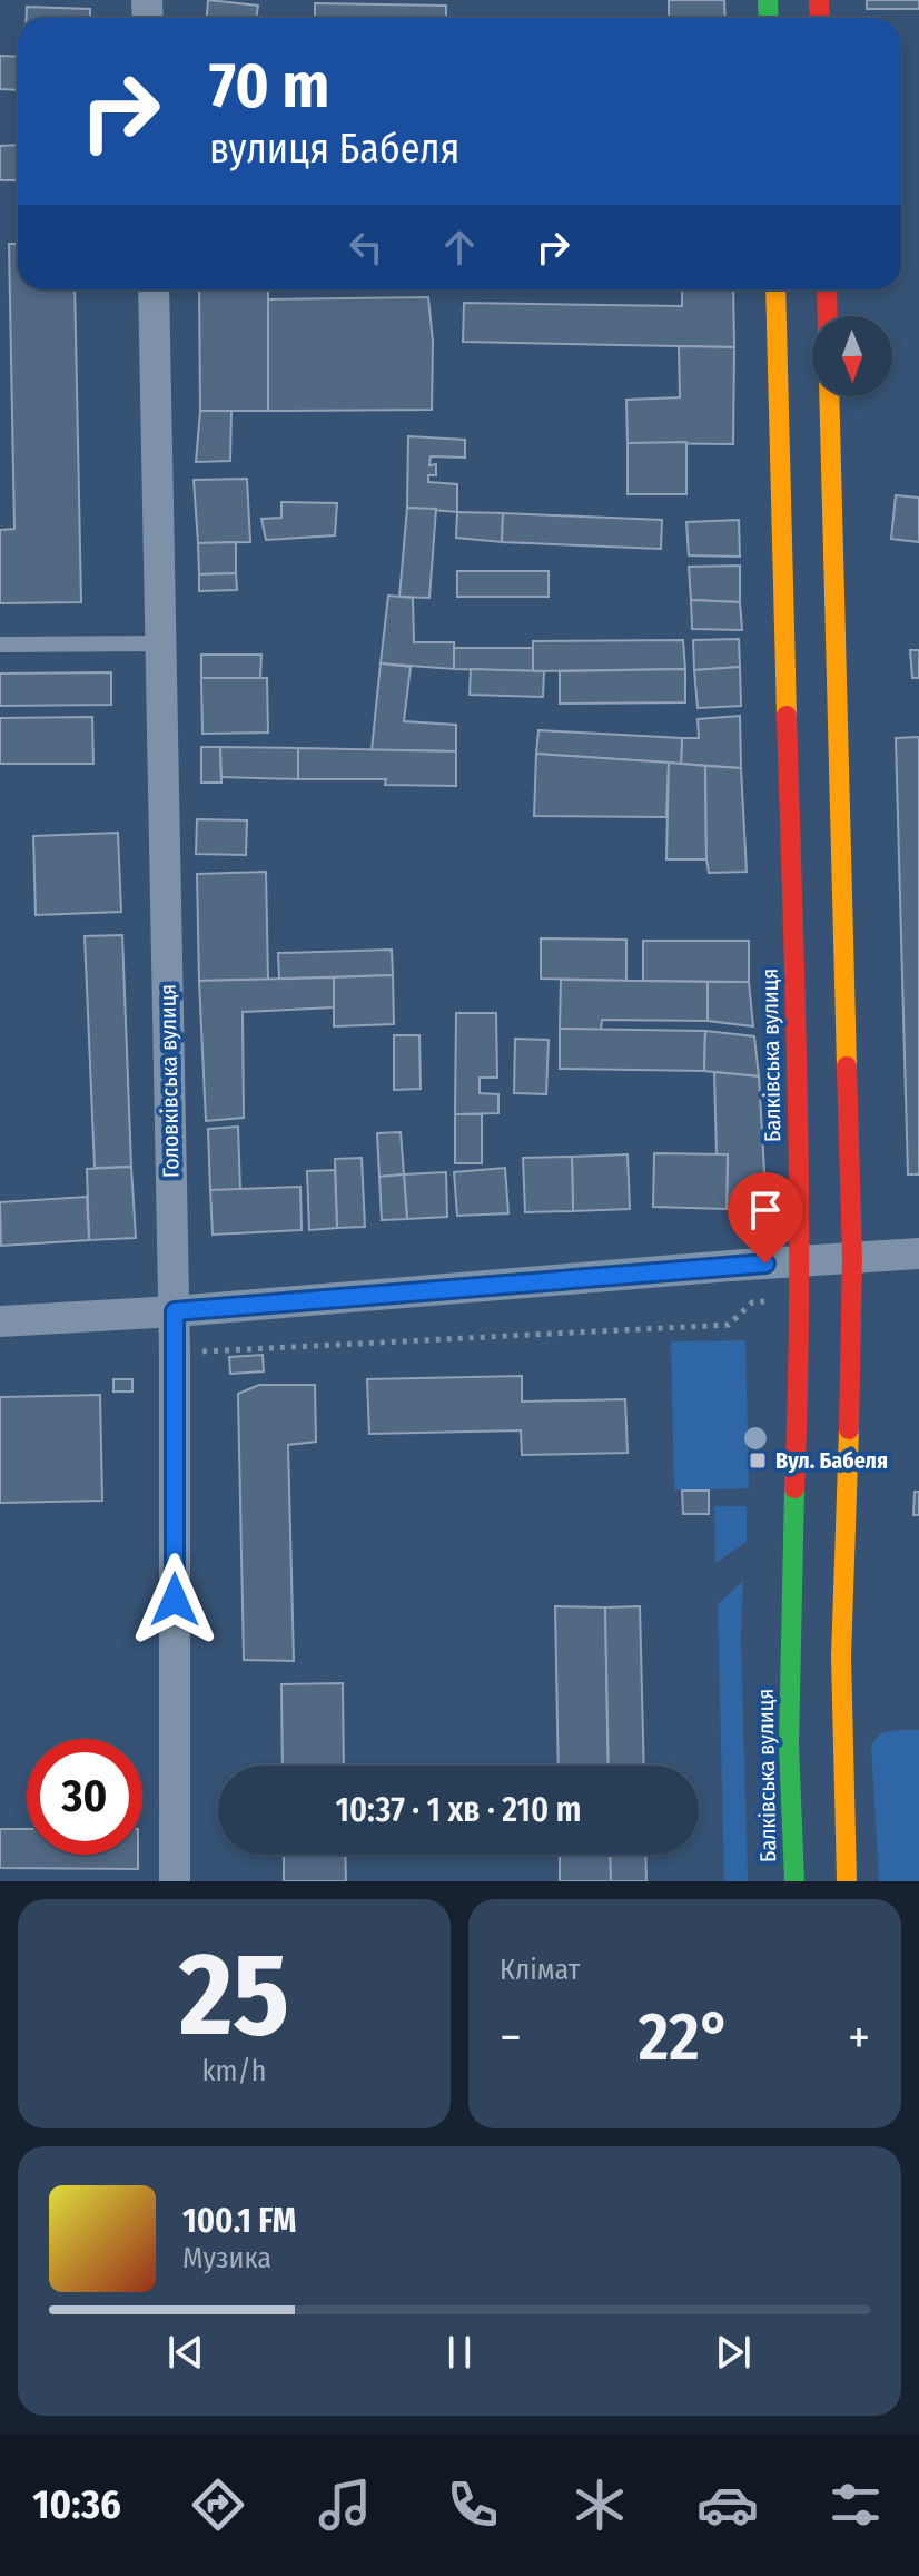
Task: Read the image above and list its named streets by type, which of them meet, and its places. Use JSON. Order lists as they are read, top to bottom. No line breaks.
{"streets":{"main road":["Балківська вулиця"],"street":["Головківська вулиця"]},"places":{"transit":["Вул. Бабеля"]},"north":"bottom","page":{"turn":["70 m","вулиця Бабеля"],"limit":"30","trip":"10:37 · 1 хв · 210 m","tile":[["25","km/h"],"Клімат"],"heat":["−","22°","+"],"song":["100.1 FM","Музика"],"tabs":"10:36"}}
